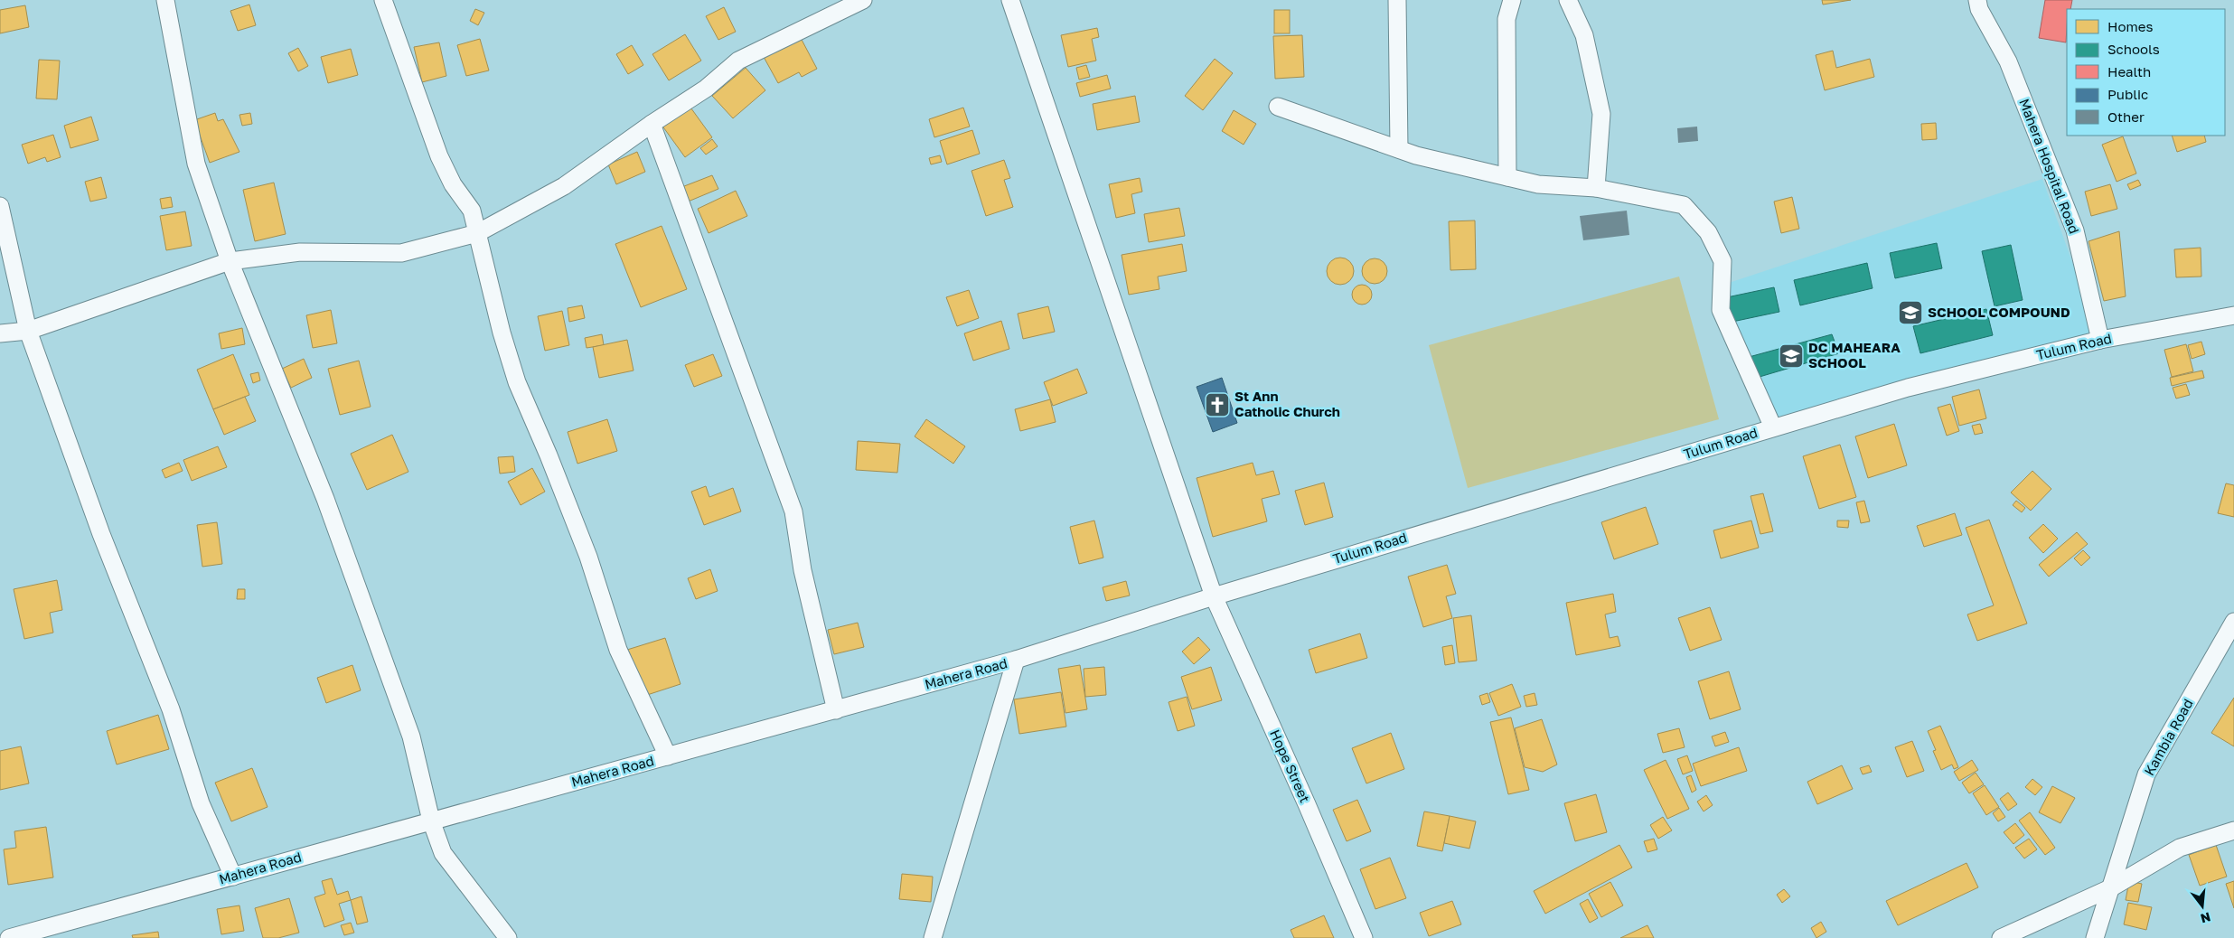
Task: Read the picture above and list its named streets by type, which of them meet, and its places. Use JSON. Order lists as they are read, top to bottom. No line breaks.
{"streets":{"street":["Mahera Hospital Road","Tulum Road","Mahera Road","Kambia Road","Hope Street"]},"crossings":[["Mahera Hospital Road","Tulum Road"],["Tulum Road","Mahera Road"],["Tulum Road","Hope Street"],["Mahera Road","Hope Street"]],"places":{"school or university":["SCHOOL COMPOUND","DC MAHEARA SCHOOL"],"church":["St Ann Catholic Church"]},"legend":["Homes","Schools","Health","Public","Other"],"north":"bottom"}
